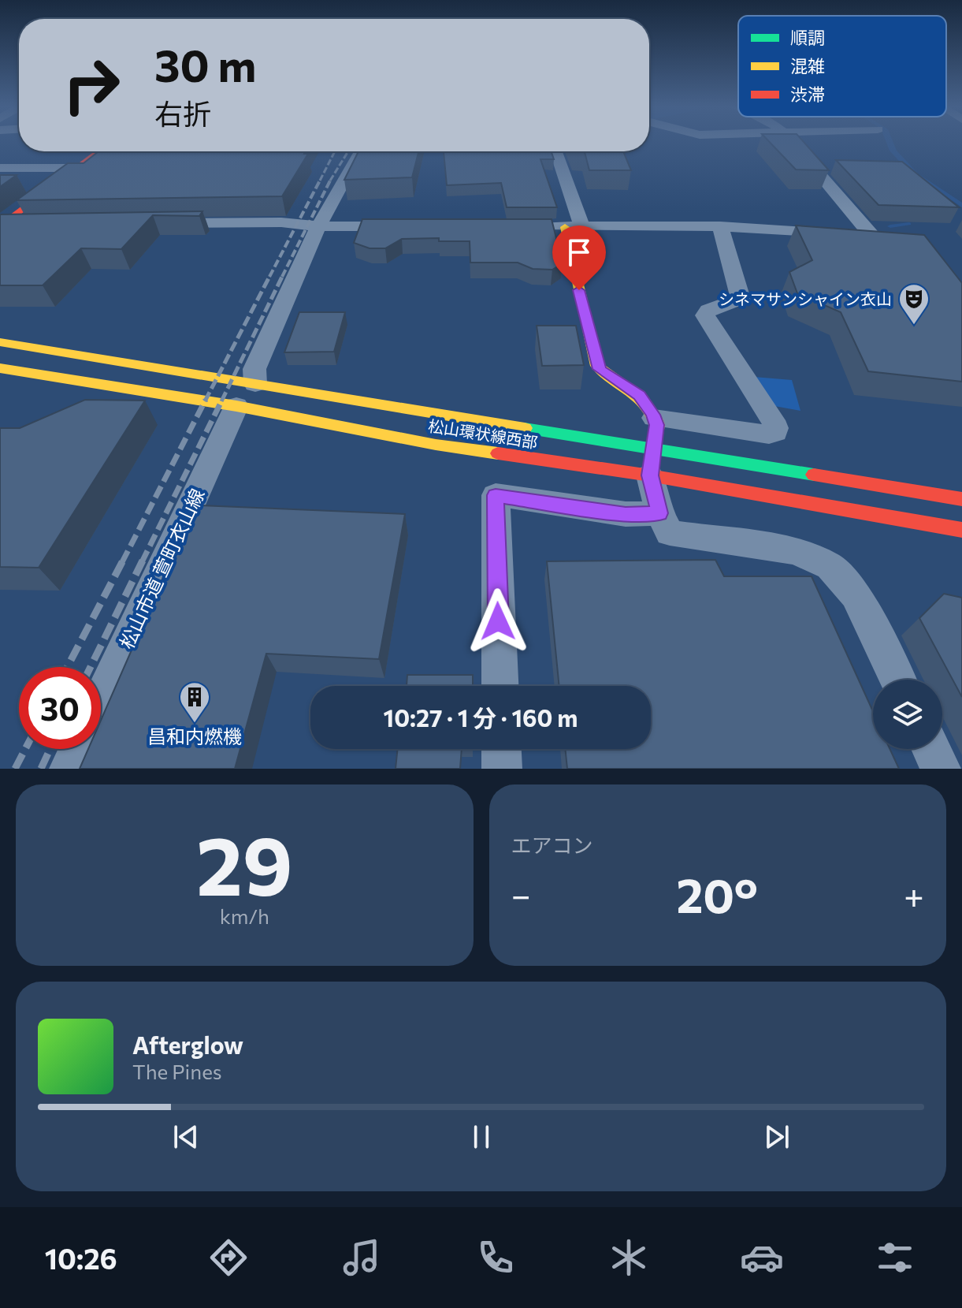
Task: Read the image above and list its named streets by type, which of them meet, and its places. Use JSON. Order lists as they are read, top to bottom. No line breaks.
{"streets":{"street":["松山環状線西部","松山市道 萱町衣山線"]},"crossings":[["松山環状線西部","松山市道 萱町衣山線"]],"places":{"theatre":["シネマサンシャイン衣山"],"building":["昌和内燃機"]},"legend":["順調","混雑","渋滞"],"page":{"turn":["30 m","右折"],"limit":"30","trip":"10:27 · 1 分 · 160 m","tile":[["29","km/h"],"エアコン"],"heat":["−","20°","+"],"song":["Afterglow","The Pines"],"tabs":"10:26"}}
